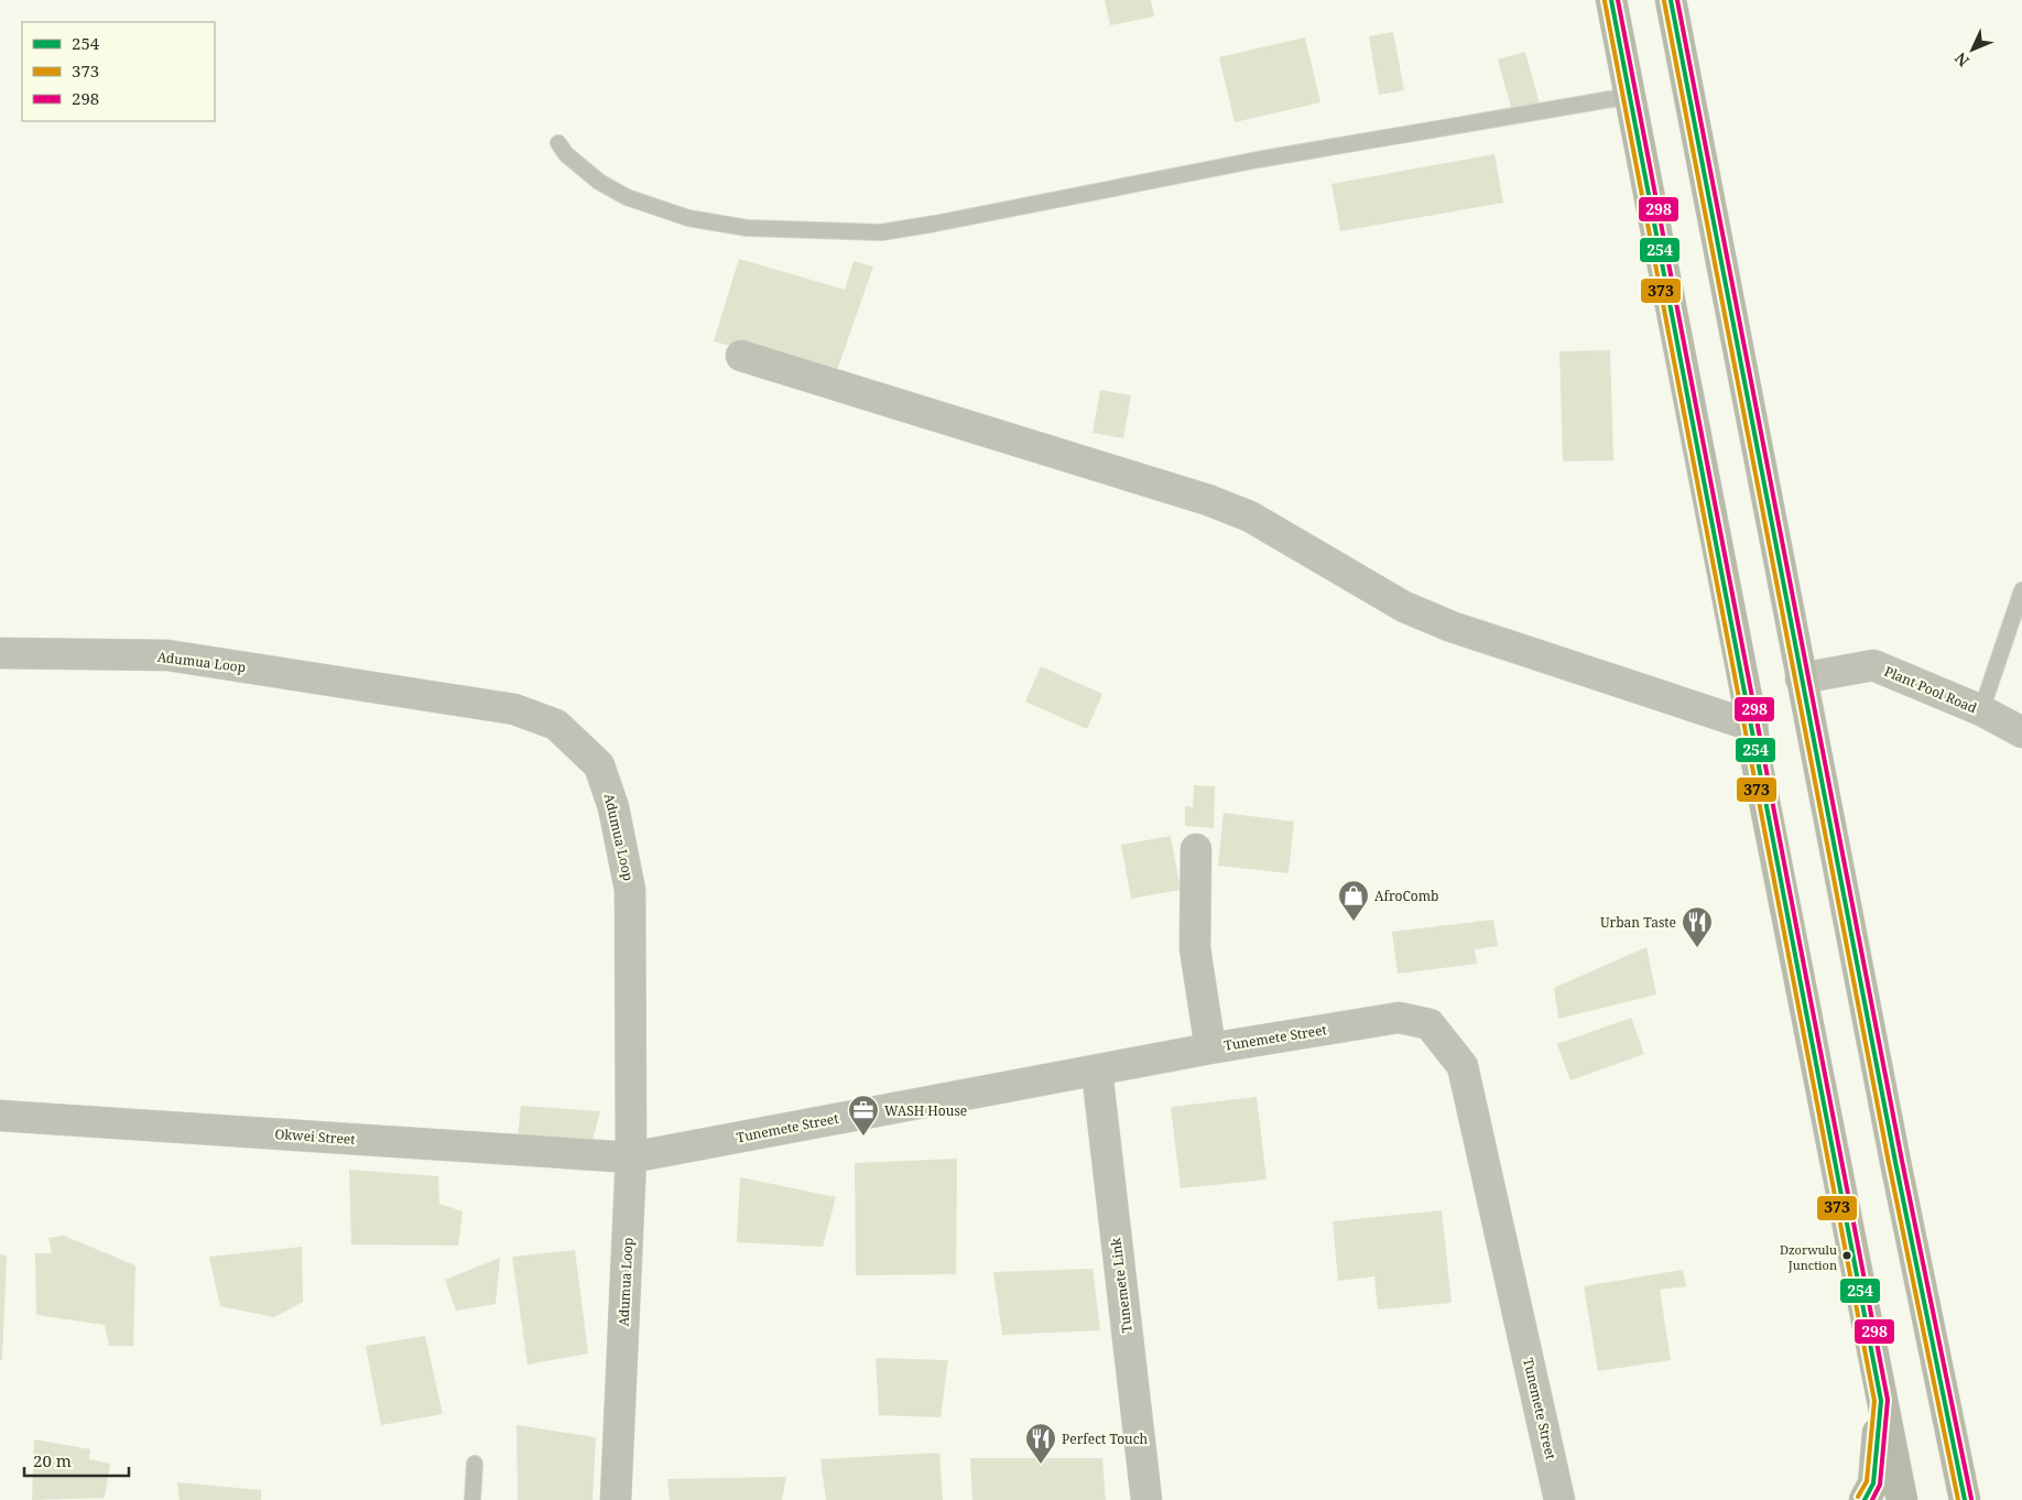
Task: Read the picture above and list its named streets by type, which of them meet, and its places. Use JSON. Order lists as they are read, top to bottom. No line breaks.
{"streets":{"street":["Adumua Loop","Plant Pool Road","Tunemete Street","Okwei Street","Tunemete Link"]},"crossings":[["Adumua Loop","Tunemete Street"],["Adumua Loop","Okwei Street"],["Tunemete Street","Okwei Street"],["Tunemete Street","Tunemete Link"]],"places":{"shop":["AfroComb"],"restaurant":["Urban Taste","Perfect Touch"],"office":["WASH House"],"other":["Dzorwulu Junction"]},"lines":["transit line 254","transit line 298","transit line 373"],"legend":["254","373","298"],"scale_bar":"20 m","north":"bottom left"}
